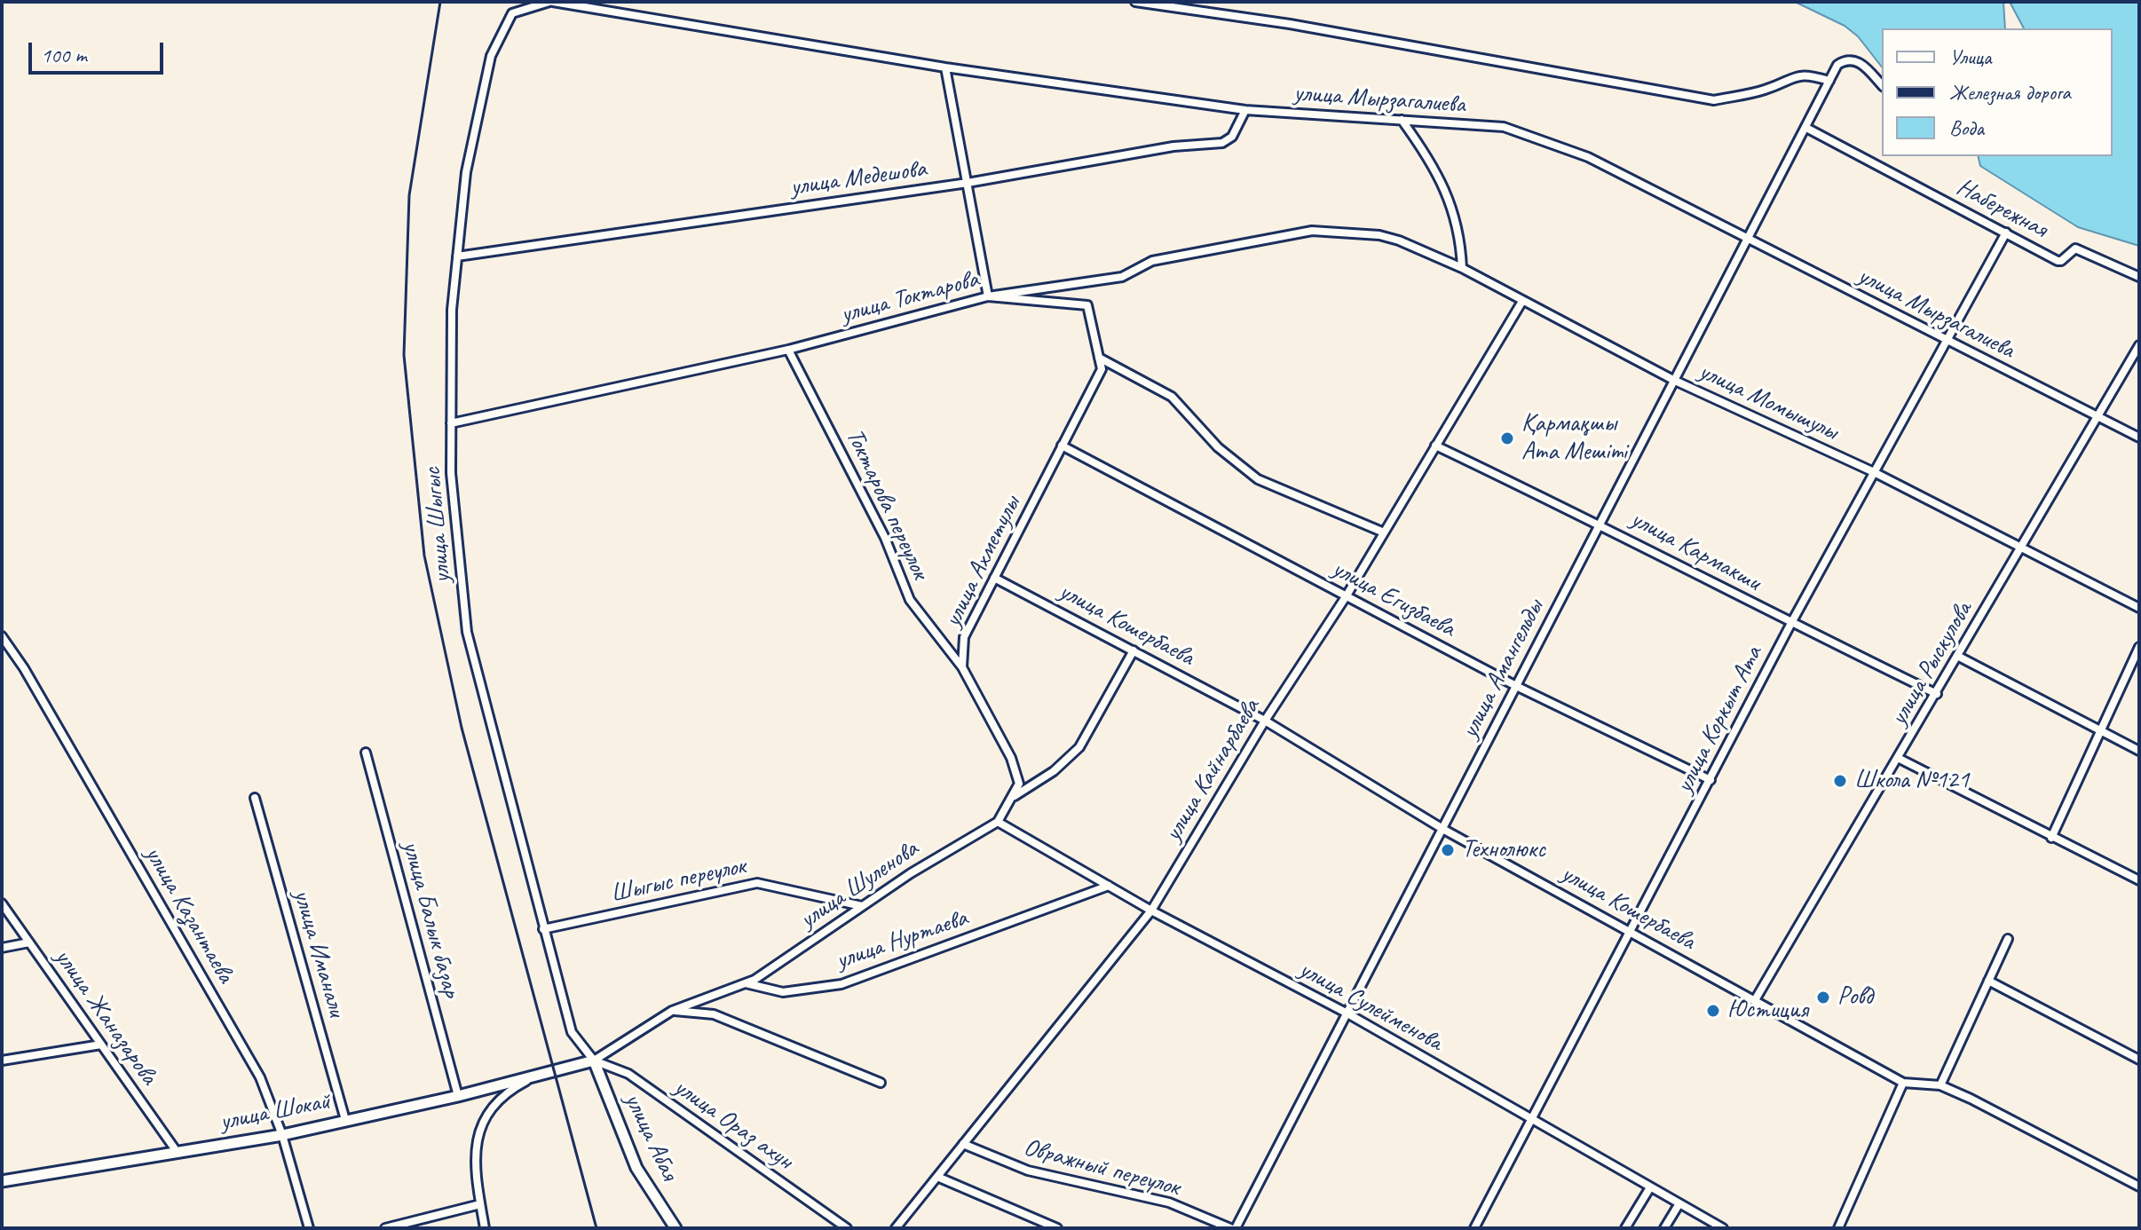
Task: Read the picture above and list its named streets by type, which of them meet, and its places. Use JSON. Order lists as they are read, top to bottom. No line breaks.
{"streets":{"street":["улица Мырзагалиева","улица Медешова","Набережная","улица Токтарова","улица Момышулы","Токтарова переулок","улица Шыгыс","улица Кармакши","улица Ахметулы","улица Егизбаева","улица Кошербаева","улица Рыскулова","улица Амангельды","улица Коркыт Ата","улица Кайнарбаева","Шыгыс переулок","улица Шуленова","улица Казантаева","улица Балык базар","улица Нуртаева","улица Иманали","улица Сулейменова","улица Жаназарова","улица Шокай","улица Ораз ахун","улица Абая","Овражный переулок"]},"crossings":[["улица Мырзагалиева","улица Медешова"],["улица Мырзагалиева","улица Шыгыс"],["улица Мырзагалиева","улица Рыскулова"],["улица Мырзагалиева","улица Амангельды"],["улица Мырзагалиева","улица Коркыт Ата"],["улица Медешова","улица Шыгыс"],["Набережная","улица Амангельды"],["Набережная","улица Коркыт Ата"],["улица Токтарова","улица Момышулы"],["улица Токтарова","Токтарова переулок"],["улица Токтарова","улица Шыгыс"],["улица Токтарова","улица Ахметулы"],["улица Момышулы","улица Рыскулова"],["улица Момышулы","улица Амангельды"],["улица Момышулы","улица Коркыт Ата"],["улица Момышулы","улица Кайнарбаева"],["Токтарова переулок","улица Ахметулы"],["улица Шыгыс","Шыгыс переулок"],["улица Шыгыс","улица Шокай"],["улица Шыгыс","улица Ораз ахун"],["улица Шыгыс","улица Абая"],["улица Кармакши","улица Рыскулова"],["улица Кармакши","улица Амангельды"],["улица Кармакши","улица Коркыт Ата"],["улица Кармакши","улица Кайнарбаева"],["улица Ахметулы","улица Егизбаева"],["улица Ахметулы","улица Кошербаева"],["улица Егизбаева","улица Амангельды"],["улица Егизбаева","улица Коркыт Ата"],["улица Егизбаева","улица Кайнарбаева"],["улица Кошербаева","улица Рыскулова"],["улица Кошербаева","улица Амангельды"],["улица Кошербаева","улица Коркыт Ата"],["улица Кошербаева","улица Кайнарбаева"],["улица Амангельды","улица Сулейменова"],["улица Коркыт Ата","улица Сулейменова"],["улица Кайнарбаева","улица Сулейменова"],["улица Кайнарбаева","Овражный переулок"],["Шыгыс переулок","улица Шуленова"],["улица Шуленова","улица Нуртаева"],["улица Шуленова","улица Сулейменова"],["улица Казантаева","улица Шокай"],["улица Балык базар","улица Шокай"],["улица Нуртаева","улица Сулейменова"],["улица Иманали","улица Шокай"],["улица Жаназарова","улица Шокай"],["улица Шокай","улица Ораз ахун"],["улица Шокай","улица Абая"],["улица Ораз ахун","улица Абая"]],"places":["Қармақшы Ата Мешіті","Школа №121","Технолюкс","Ровд","Юстиция"],"legend":["Улица","Железная дорога","Вода"],"scale_bar":"100 m"}
